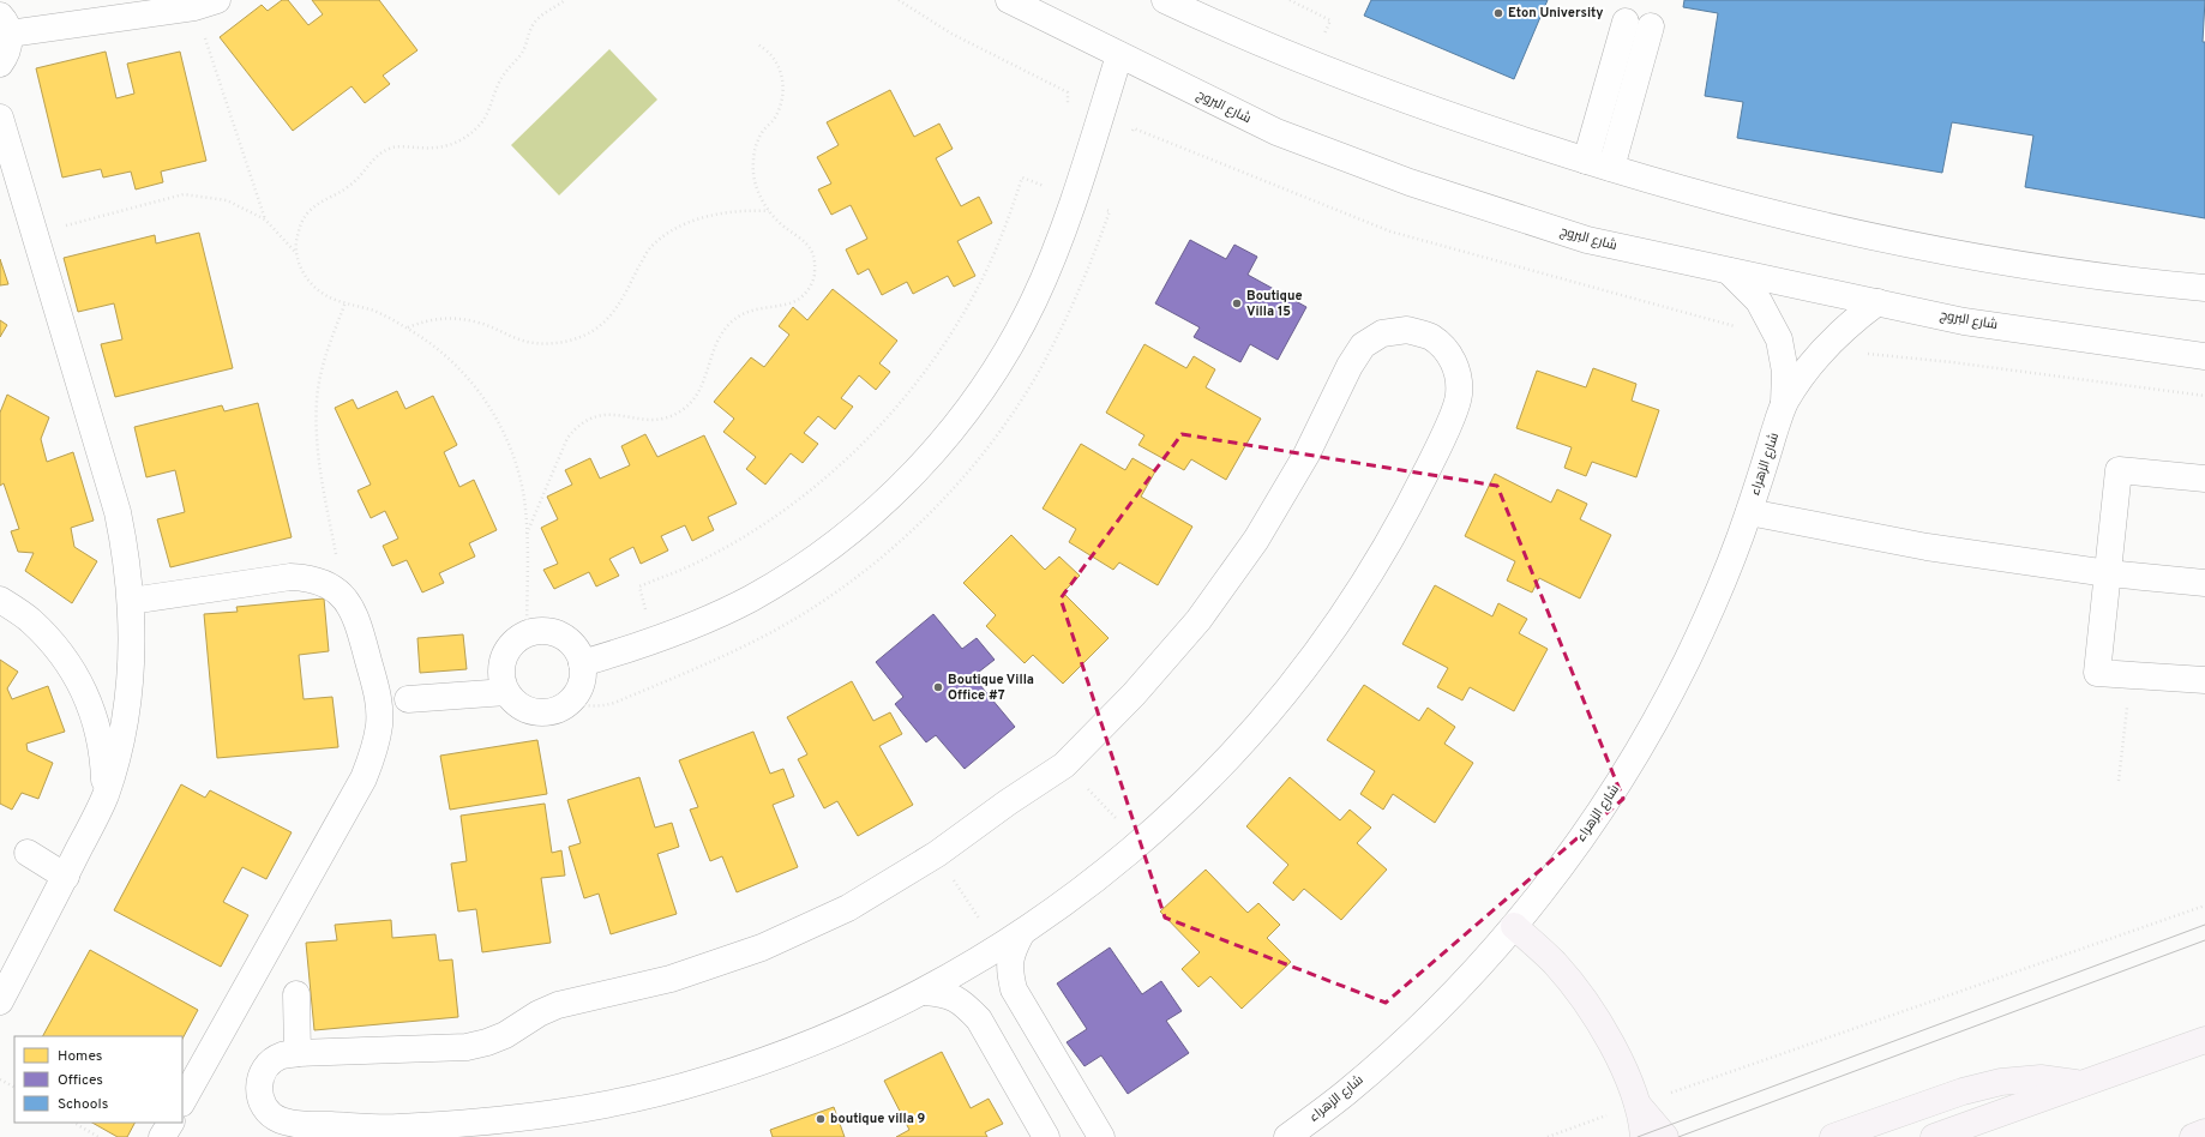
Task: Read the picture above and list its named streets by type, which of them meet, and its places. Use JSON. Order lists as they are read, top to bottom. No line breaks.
{"streets":{"street":["شارع البروج","شارع الزهراء"]},"crossings":[["شارع البروج","شارع الزهراء"]],"places":["Eton University","Boutique Villa 15","Boutique Villa Office #7","boutique villa 9"],"legend":["Homes","Offices","Schools"]}
